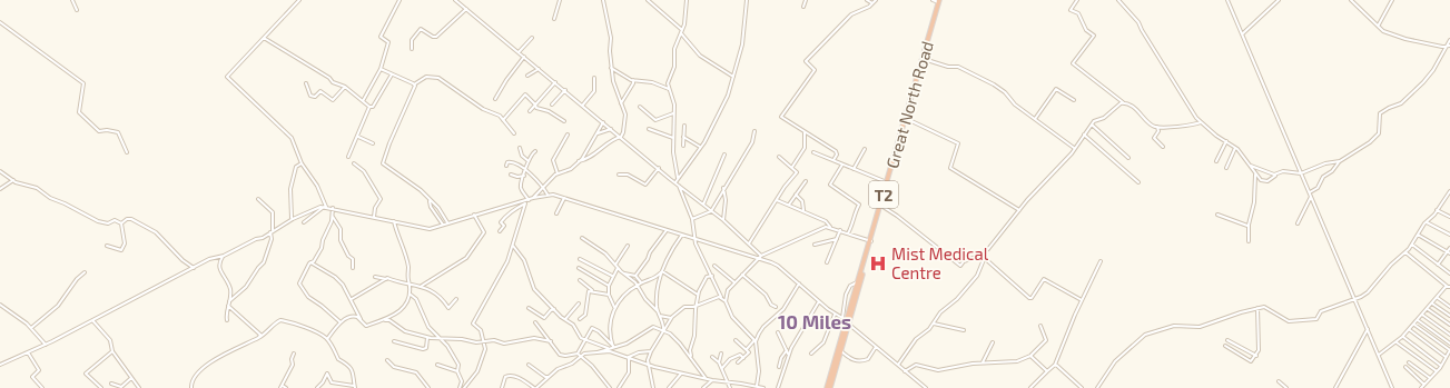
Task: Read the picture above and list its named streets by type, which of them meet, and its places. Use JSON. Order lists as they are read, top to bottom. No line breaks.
{"streets":{"highway":["Great North Road","T2"]},"districts":["10 Miles"],"places":{"hospital":["Mist Medical Centre"]}}
